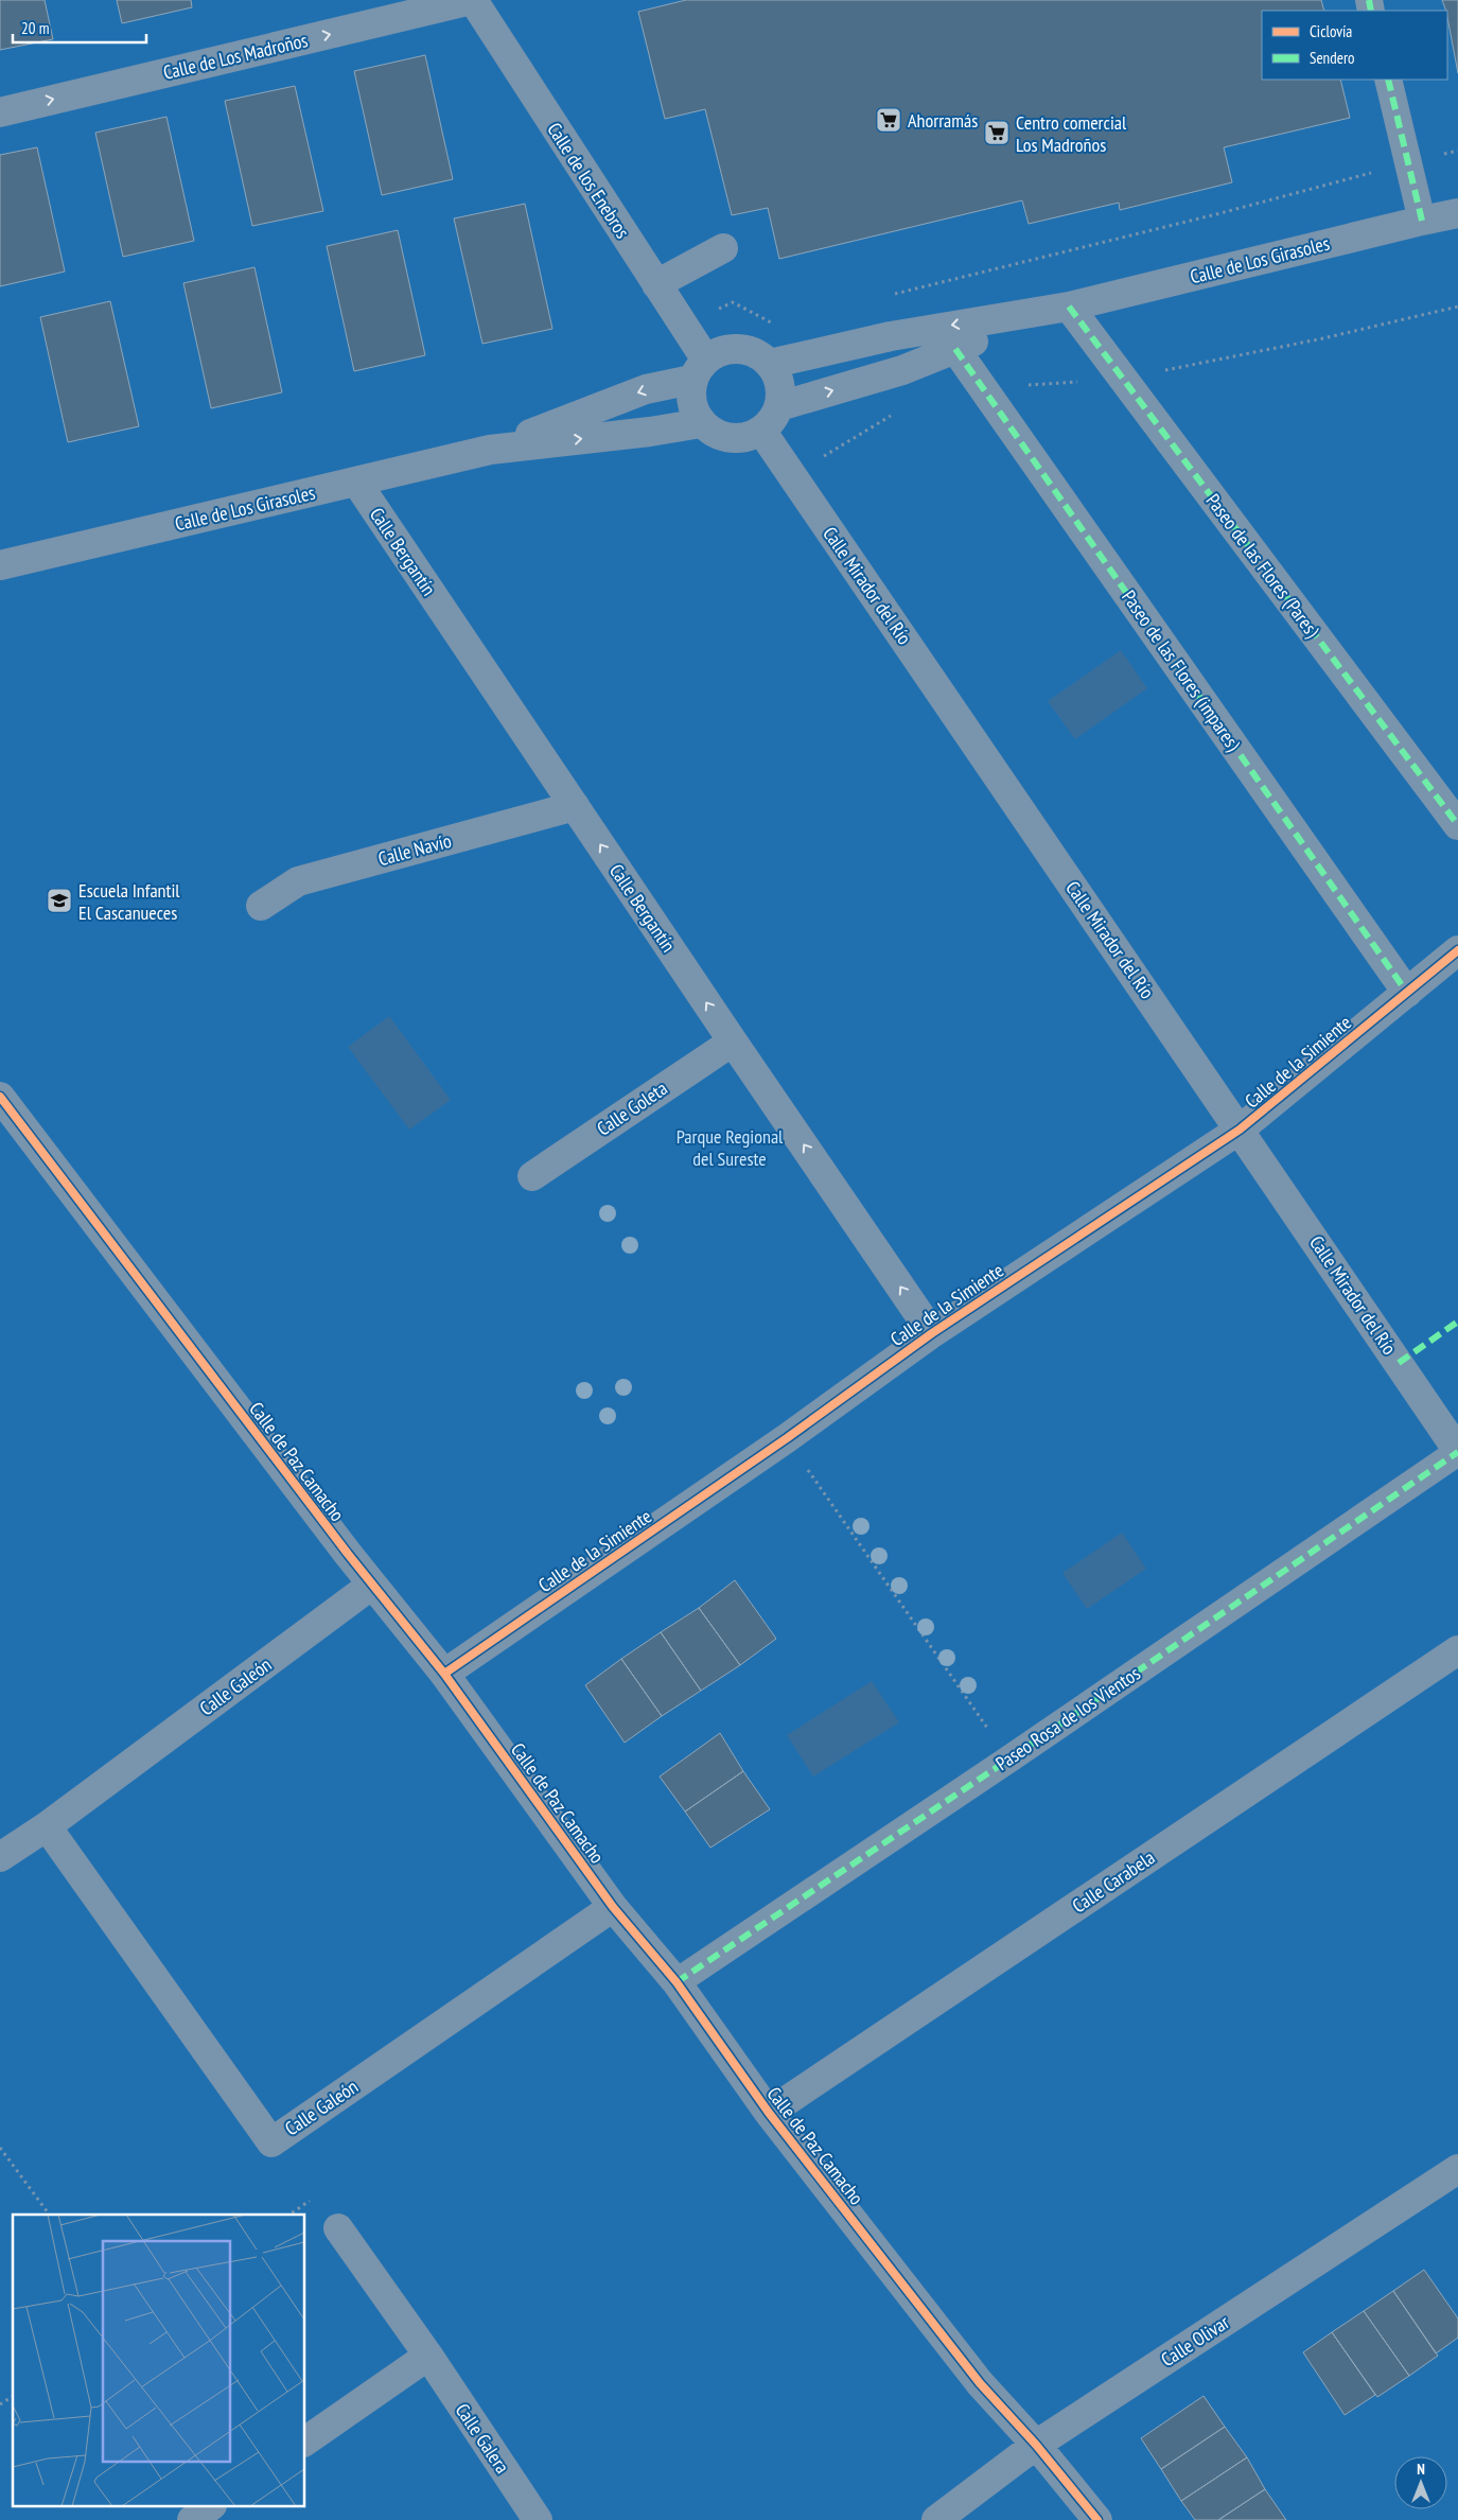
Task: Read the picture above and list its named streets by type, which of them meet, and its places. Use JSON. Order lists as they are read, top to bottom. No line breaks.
{"streets":{"street":["Calle de Los Madroños","Calle de los Enebros","Calle de Los Girasoles","Calle Bergantín","Paseo de las Flores (Pares)","Calle Mirador del Río","Paseo de las Flores (impares)","Calle Navío","Calle de la Simiente","Calle Goleta","Calle de Paz Camacho","Calle Galeón","Paseo Rosa de los Vientos","Calle Carabela","Calle Olivar","Calle Galera"]},"crossings":[["Calle de Los Madroños","Calle de los Enebros"],["Calle de los Enebros","Calle de Los Girasoles"],["Calle de los Enebros","Calle Mirador del Río"],["Calle de Los Girasoles","Calle Bergantín"],["Calle de Los Girasoles","Paseo de las Flores (Pares)"],["Calle de Los Girasoles","Calle Mirador del Río"],["Calle de Los Girasoles","Paseo de las Flores (impares)"],["Calle Bergantín","Calle Navío"],["Calle Bergantín","Calle de la Simiente"],["Calle Bergantín","Calle Goleta"],["Calle Mirador del Río","Calle de la Simiente"],["Calle Mirador del Río","Paseo Rosa de los Vientos"],["Paseo de las Flores (impares)","Calle de la Simiente"],["Calle de la Simiente","Calle de Paz Camacho"],["Calle de Paz Camacho","Calle Galeón"],["Calle de Paz Camacho","Paseo Rosa de los Vientos"],["Calle de Paz Camacho","Calle Carabela"],["Calle de Paz Camacho","Calle Olivar"]],"one_way":["Calle de Los Madroños","Calle Bergantín"],"parks":["Parque Regional del Sureste"],"places":{"supermarket":["Ahorramás","Centro comercial Los Madroños"],"school or university":["Escuela Infantil El Cascanueces"]},"legend":["Ciclovía","Sendero"],"scale_bar":"20 m","north":"top"}
